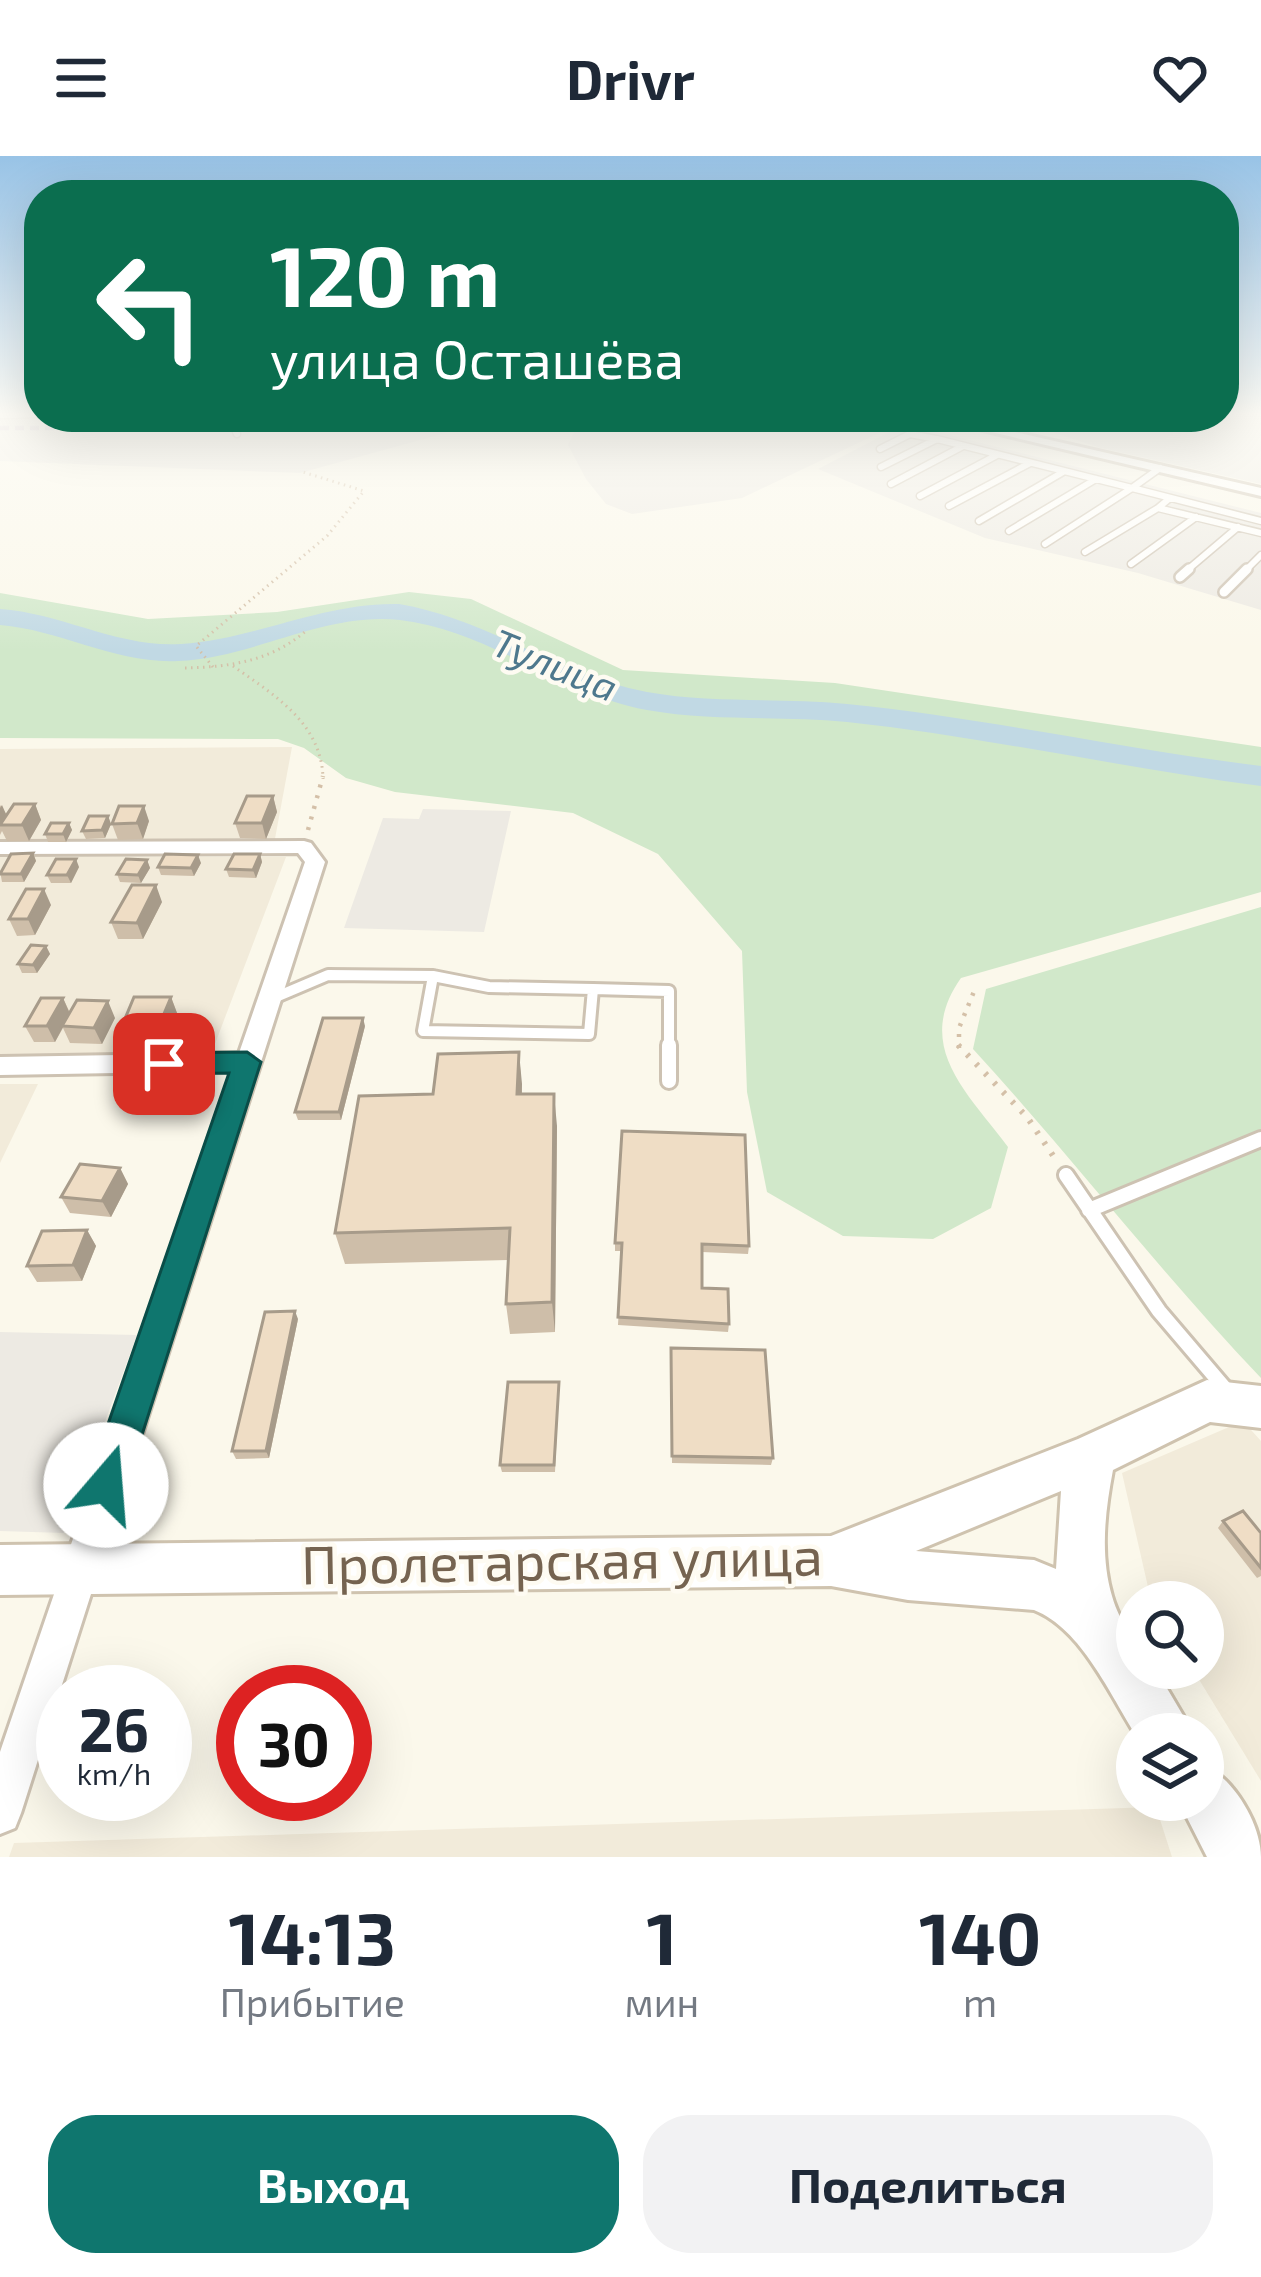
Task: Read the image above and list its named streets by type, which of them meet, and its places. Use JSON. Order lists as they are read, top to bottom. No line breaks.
{"streets":{"street":["Пролетарская улица"]},"water":["Тулица"],"page":{"header":"Drivr","turn":["120 m","улица Осташёва"],"speed":"26 km/h","limit":"30","eta":["14:13","Прибытие","1","мин","140","m"],"buttons":["Выход","Поделиться"]}}
